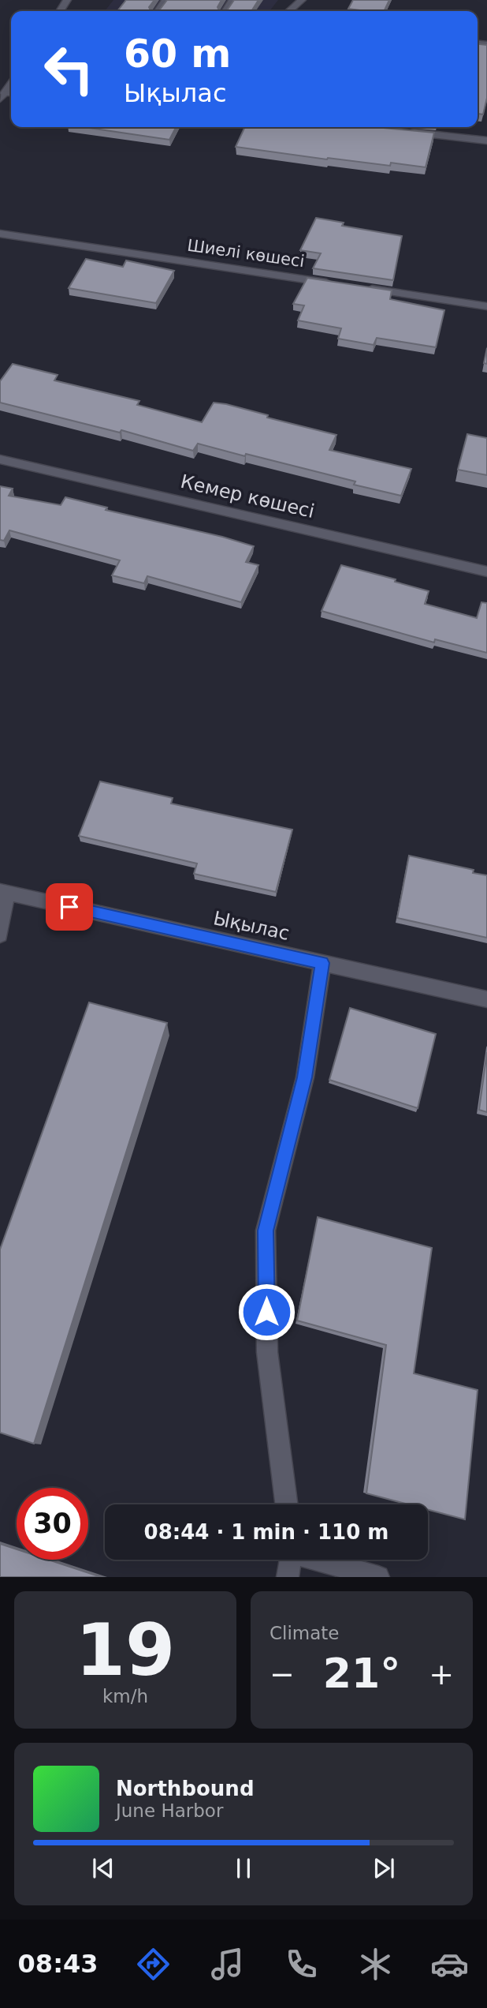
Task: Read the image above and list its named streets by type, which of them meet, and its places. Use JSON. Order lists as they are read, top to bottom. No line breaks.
{"streets":{"street":["Шиелі көшесі","Кемер көшесі","Ықылас"]},"page":{"turn":["60 m","Ықылас"],"limit":"30","trip":"08:44 · 1 min · 110 m","tile":[["19","km/h"],"Climate"],"heat":["−","21°","+"],"song":["Northbound","June Harbor"],"tabs":"08:43"}}
